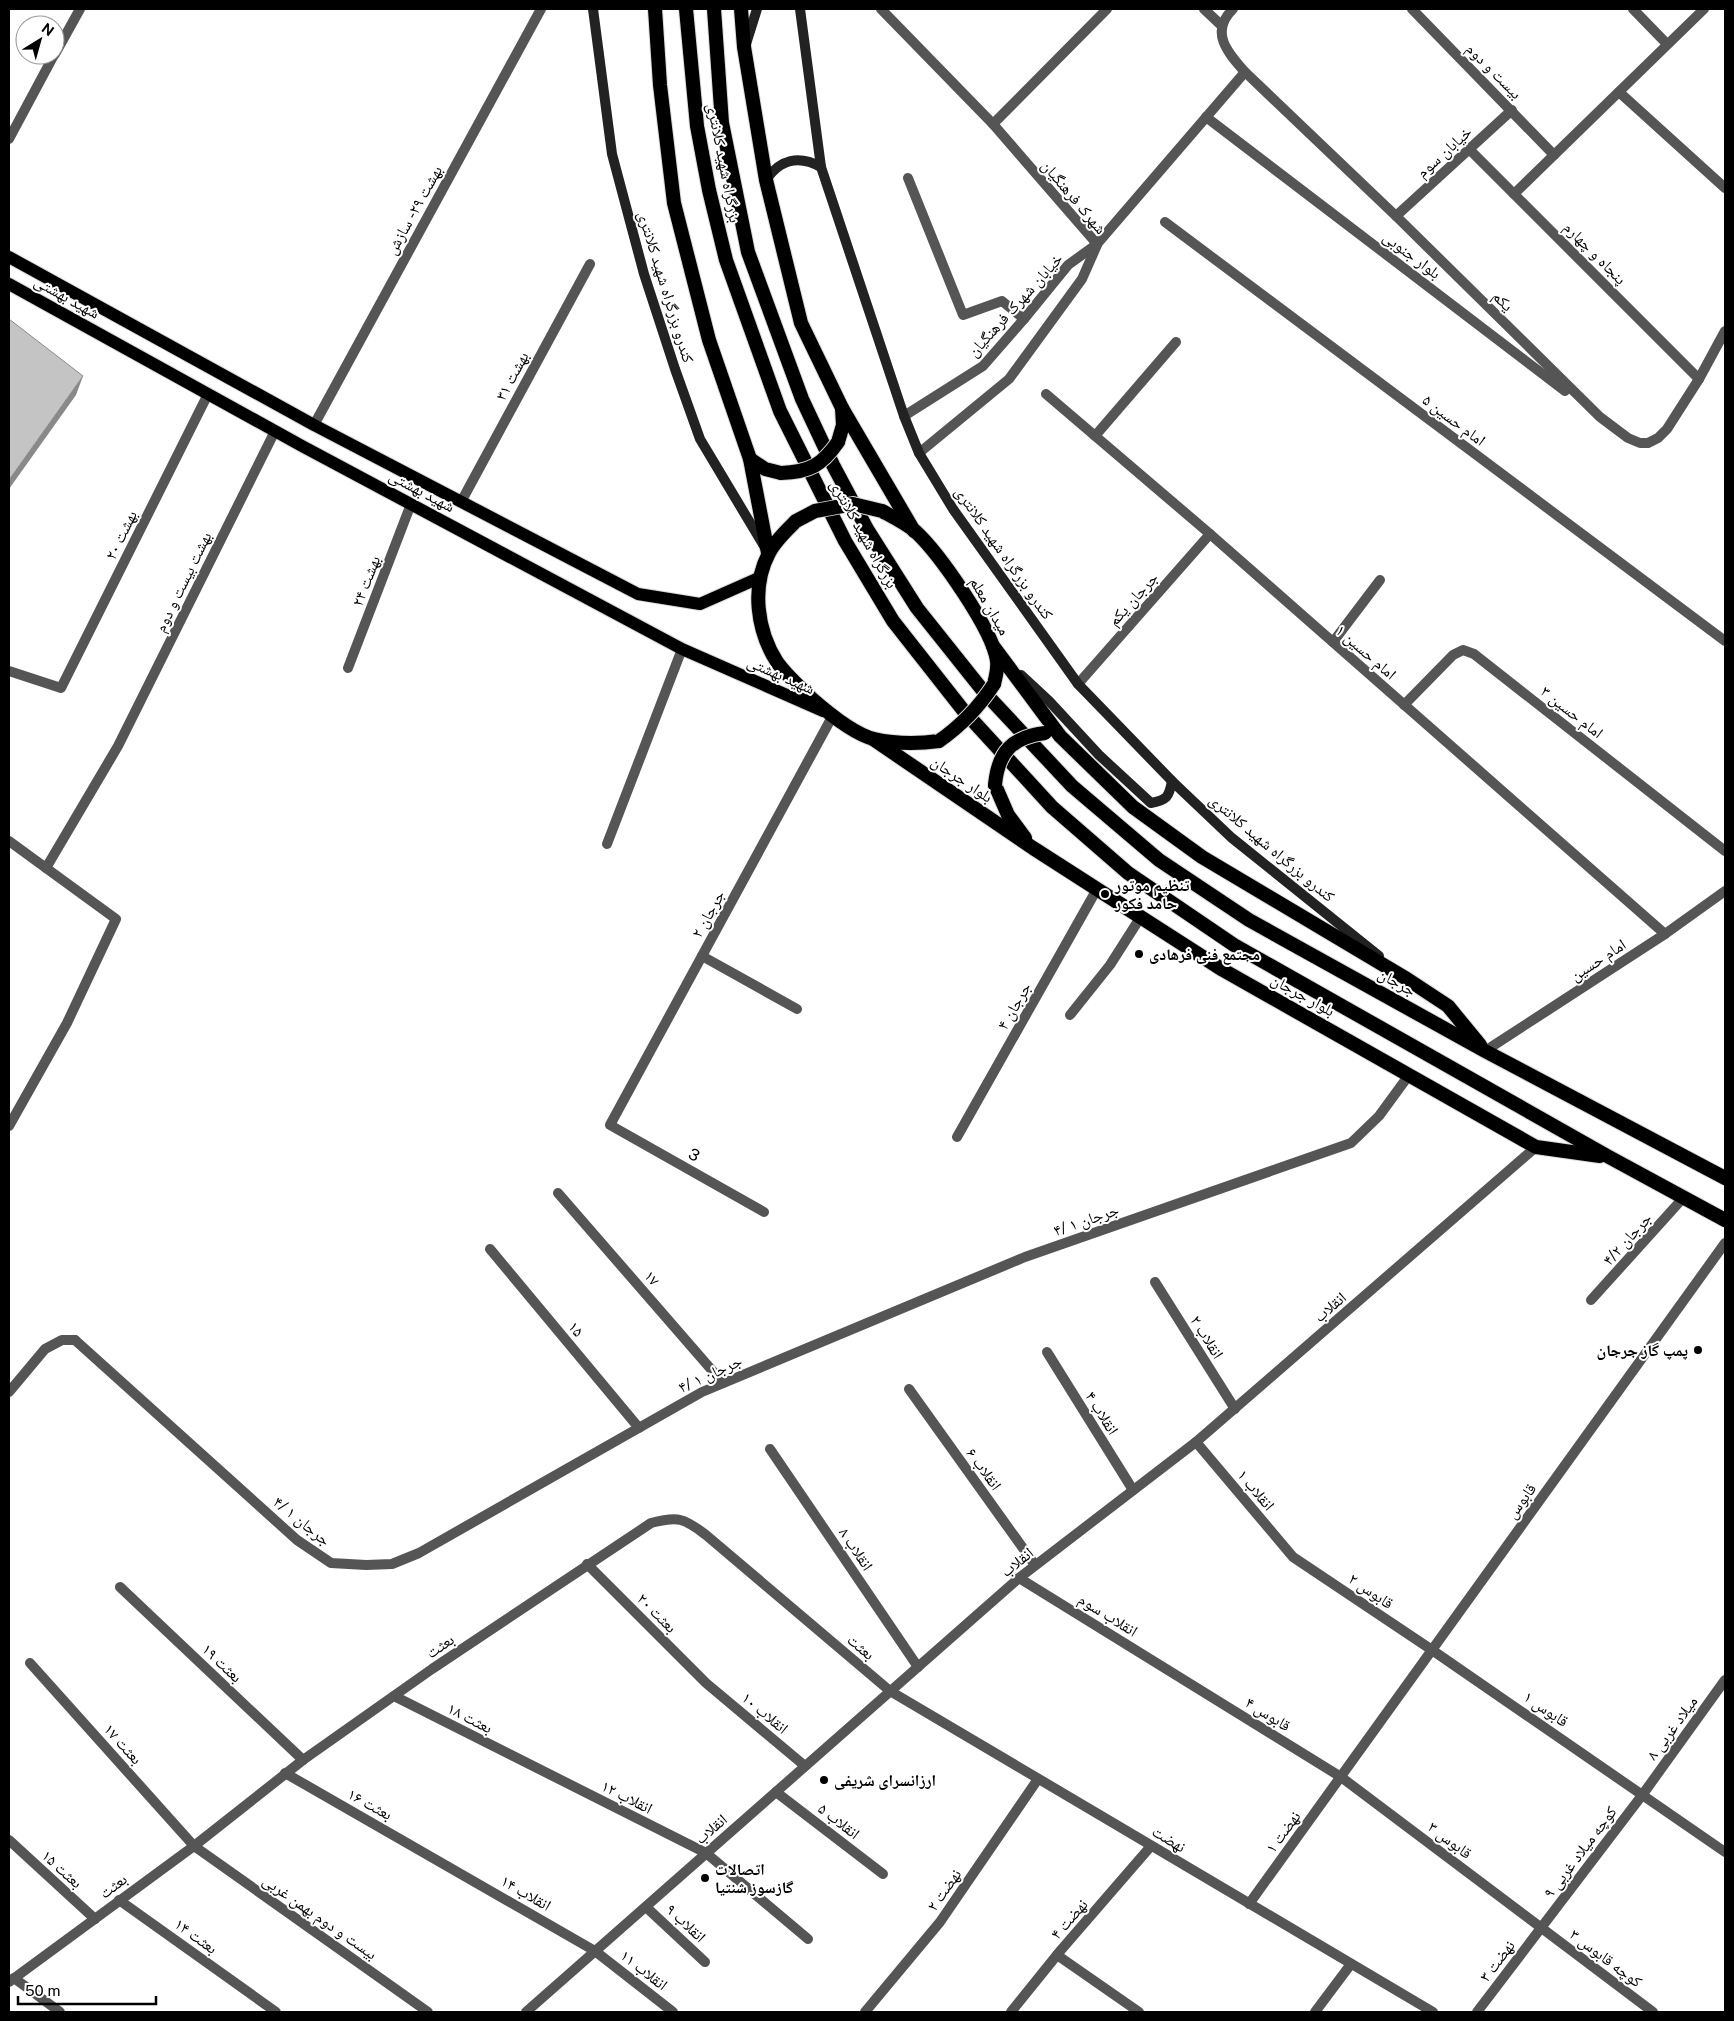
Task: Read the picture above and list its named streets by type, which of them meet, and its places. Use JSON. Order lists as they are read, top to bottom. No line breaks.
{"streets":{"highway":["بزرگراه شهید کلانتری","میدان معلم","بلوار جرجان","جرجان"],"main road":["کندرو بزرگراه شهید کلانتری","شهید بهشتی"],"street":["بیست و دوم","خیابان سوم","شهرک فرهنگیان","بهشت ۲۹ - سازش","پنجاه و چهارم","بلوار جنوبی","یکم","خیابان شهرک فرهنگیان","بهشت ۳۱","امام حسین ۵","بهشت ۲۰","بهشت ۲۴","بهشت بیست و دوم","جرجان یکم","امام حسین ۱","امام حسین ۳","جرجان ۲","امام حسین","۴ جرجان","3","جرجان ۱ /۴","۴/۲ جرجان","۱۷","انقلاب","۱۵","۲ انقلاب","۴ انقلاب","۶ انقلاب","انقلاب ۱","قابوس","۸ انقلاب","۲ قابوس","۲۰ بعثت","انقلاب سوم","بعثت","بعثت ۱۹","۱ قابوس","۱۰ انقلاب","۴ قابوس","۱۸ بعثت","۸ میلاد غربی","۱۷ بعثت","۱۲ انقلاب","۱۶ بعثت","۵ انقلاب","۱ نهضت","نهضت","۳ قابوس","کوچه میلاد غربی ۹","بعثت ۱۵","۲ نهضت","۱۴ انقلاب","بیست و دوم بهمن غربی","۴ نهضت","۹ انقلاب","۱۴ بعثت","کوچه قابوس ۳","۳ نهضت","۱۱ انقلاب"]},"crossings":[["بیست و دوم","خیابان سوم"],["خیابان سوم","پنجاه و چهارم"],["خیابان سوم","یکم"],["بزرگراه شهید کلانتری","بلوار جرجان"],["بزرگراه شهید کلانتری","جرجان"],["شهرک فرهنگیان","کندرو بزرگراه شهید کلانتری"],["شهرک فرهنگیان","خیابان شهرک فرهنگیان"],["بهشت ۲۹ - سازش","شهید بهشتی"],["پنجاه و چهارم","یکم"],["بلوار جنوبی","یکم"],["کندرو بزرگراه شهید کلانتری","خیابان شهرک فرهنگیان"],["کندرو بزرگراه شهید کلانتری","جرجان یکم"],["کندرو بزرگراه شهید کلانتری","میدان معلم"],["شهید بهشتی","بهشت ۳۱"],["شهید بهشتی","بهشت ۲۰"],["شهید بهشتی","بهشت ۲۴"],["شهید بهشتی","بهشت بیست و دوم"],["شهید بهشتی","میدان معلم"],["شهید بهشتی","جرجان ۲"],["جرجان یکم","امام حسین ۱"],["میدان معلم","بلوار جرجان"],["میدان معلم","جرجان ۲"],["امام حسین ۱","امام حسین ۳"],["امام حسین ۱","امام حسین"],["بلوار جرجان","۴ جرجان"],["بلوار جرجان","جرجان ۱ /۴"],["بلوار جرجان","انقلاب"],["جرجان ۲","3"],["امام حسین","جرجان"],["جرجان ۱ /۴","۱۷"],["جرجان ۱ /۴","۱۵"],["انقلاب","۲ انقلاب"],["انقلاب","۴ انقلاب"],["انقلاب","۶ انقلاب"],["انقلاب","انقلاب ۱"],["انقلاب","۸ انقلاب"],["انقلاب","انقلاب سوم"],["انقلاب","بعثت"],["انقلاب","۱۰ انقلاب"],["انقلاب","۱۲ انقلاب"],["انقلاب","۵ انقلاب"],["انقلاب","نهضت"],["انقلاب","۱۴ انقلاب"],["انقلاب","۹ انقلاب"],["انقلاب","۱۱ انقلاب"],["انقلاب ۱","۲ قابوس"],["قابوس","۲ قابوس"],["قابوس","۱ قابوس"],["قابوس","۴ قابوس"],["قابوس","۱ نهضت"],["قابوس","۳ قابوس"],["۲ قابوس","۱ قابوس"],["۲۰ بعثت","بعثت"],["۲۰ بعثت","۱۰ انقلاب"],["انقلاب سوم","۴ قابوس"],["بعثت","بعثت ۱۹"],["بعثت","۱۸ بعثت"],["بعثت","۱۷ بعثت"],["بعثت","۱۶ بعثت"],["بعثت","نهضت"],["بعثت","بعثت ۱۵"],["بعثت","بیست و دوم بهمن غربی"],["بعثت","۱۴ بعثت"],["۱ قابوس","۸ میلاد غربی"],["۱ قابوس","کوچه میلاد غربی ۹"],["۴ قابوس","۱ نهضت"],["۴ قابوس","۳ قابوس"],["۱۸ بعثت","۱۲ انقلاب"],["۸ میلاد غربی","کوچه میلاد غربی ۹"],["۱۷ بعثت","بیست و دوم بهمن غربی"],["۱۶ بعثت","۱۴ انقلاب"],["۱ نهضت","نهضت"],["۱ نهضت","۳ قابوس"],["نهضت","۲ نهضت"],["نهضت","۴ نهضت"],["۳ قابوس","کوچه میلاد غربی ۹"],["۳ قابوس","کوچه قابوس ۳"],["۳ قابوس","۳ نهضت"],["کوچه میلاد غربی ۹","کوچه قابوس ۳"],["کوچه میلاد غربی ۹","۳ نهضت"],["۱۴ انقلاب","۱۱ انقلاب"],["کوچه قابوس ۳","۳ نهضت"]],"places":["تنظیم موتور حامد فکور","مجتمع فنی فرهادی","پمپ گاز جرجان","ارزانسرای شریفی","اتصالات گازسوز شنتیا"],"scale_bar":"50 m","north":"top right"}
